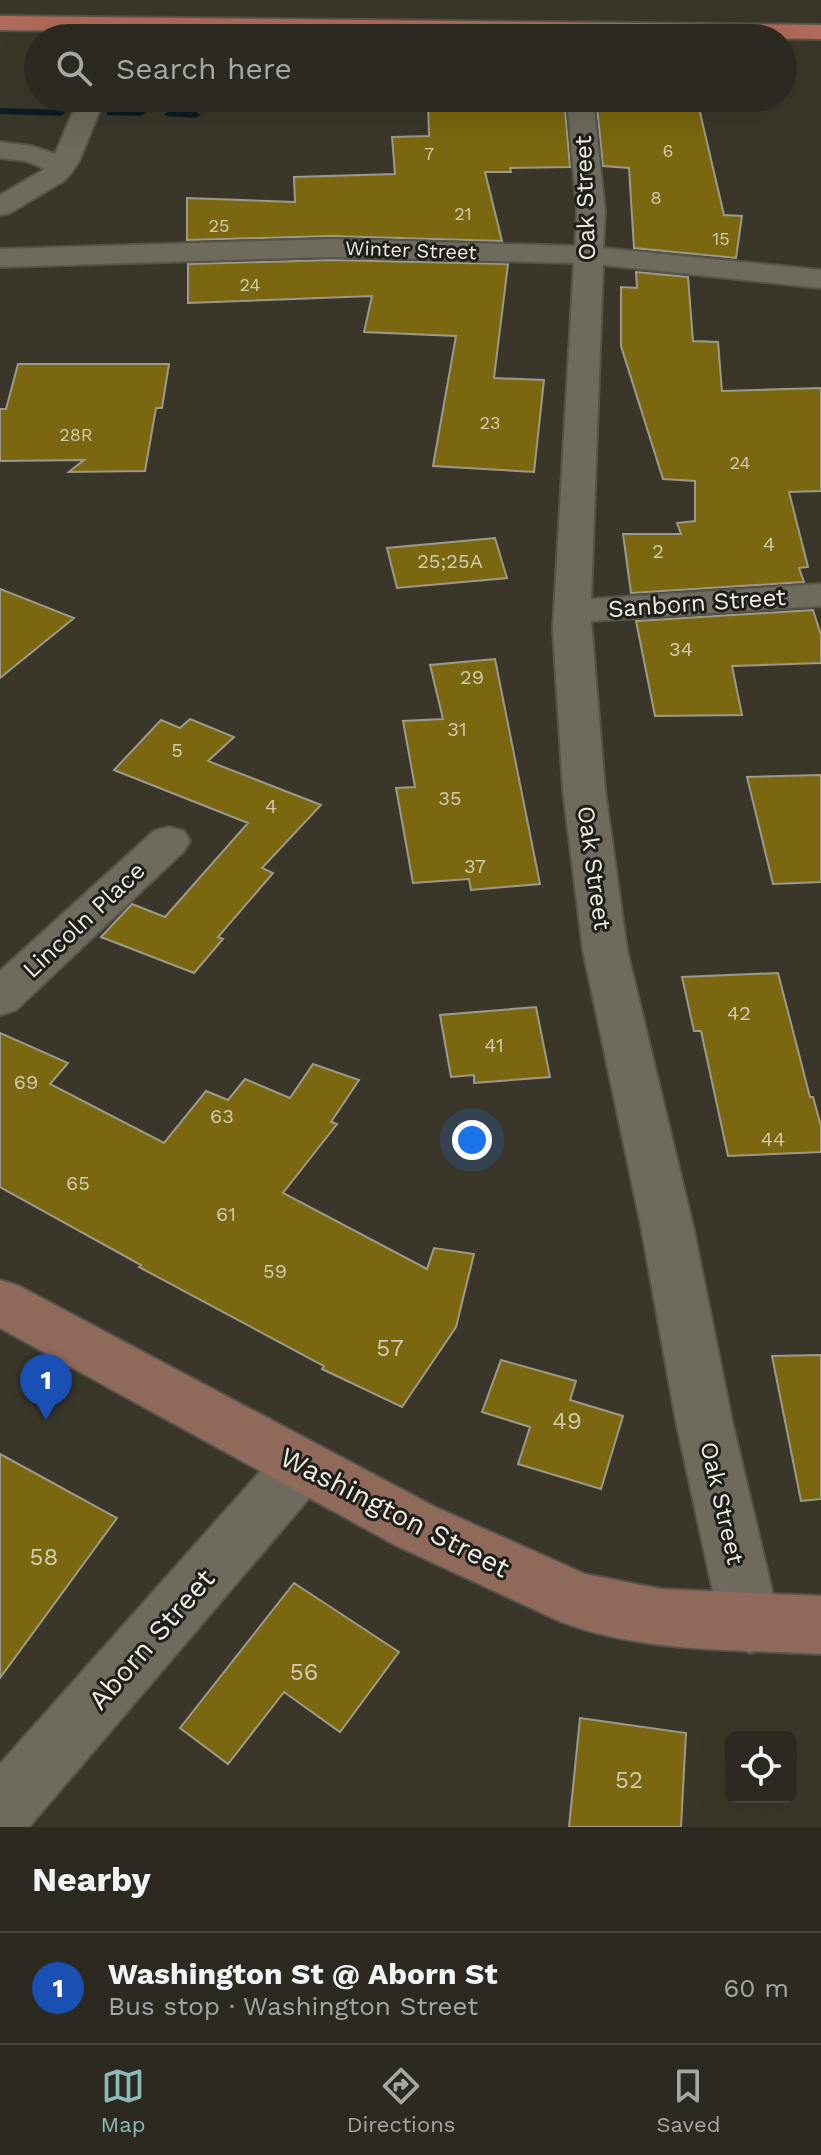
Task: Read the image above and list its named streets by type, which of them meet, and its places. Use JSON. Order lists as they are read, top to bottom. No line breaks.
{"streets":{"main road":["Washington Street"],"street":["Oak Street","Winter Street","Sanborn Street","Lincoln Place","Aborn Street"]},"crossings":[["Oak Street","Winter Street"],["Oak Street","Sanborn Street"],["Oak Street","Washington Street"],["Washington Street","Aborn Street"]],"house_numbers":["6","7","8","21","25","15","24","23","28R","24","4","2","25;25A","34","29","31","5","35","4","37","42","41","69","63","44","65","61","59","57","49","58","56","52"],"page":{"search":"Search here","pins":"1","heading":"Nearby","list":[{"mark":"1","name":"Washington St @ Aborn St","note":"Bus stop · Washington Street","value":"60 m"}],"nav":["Map","Directions","Saved"]}}
